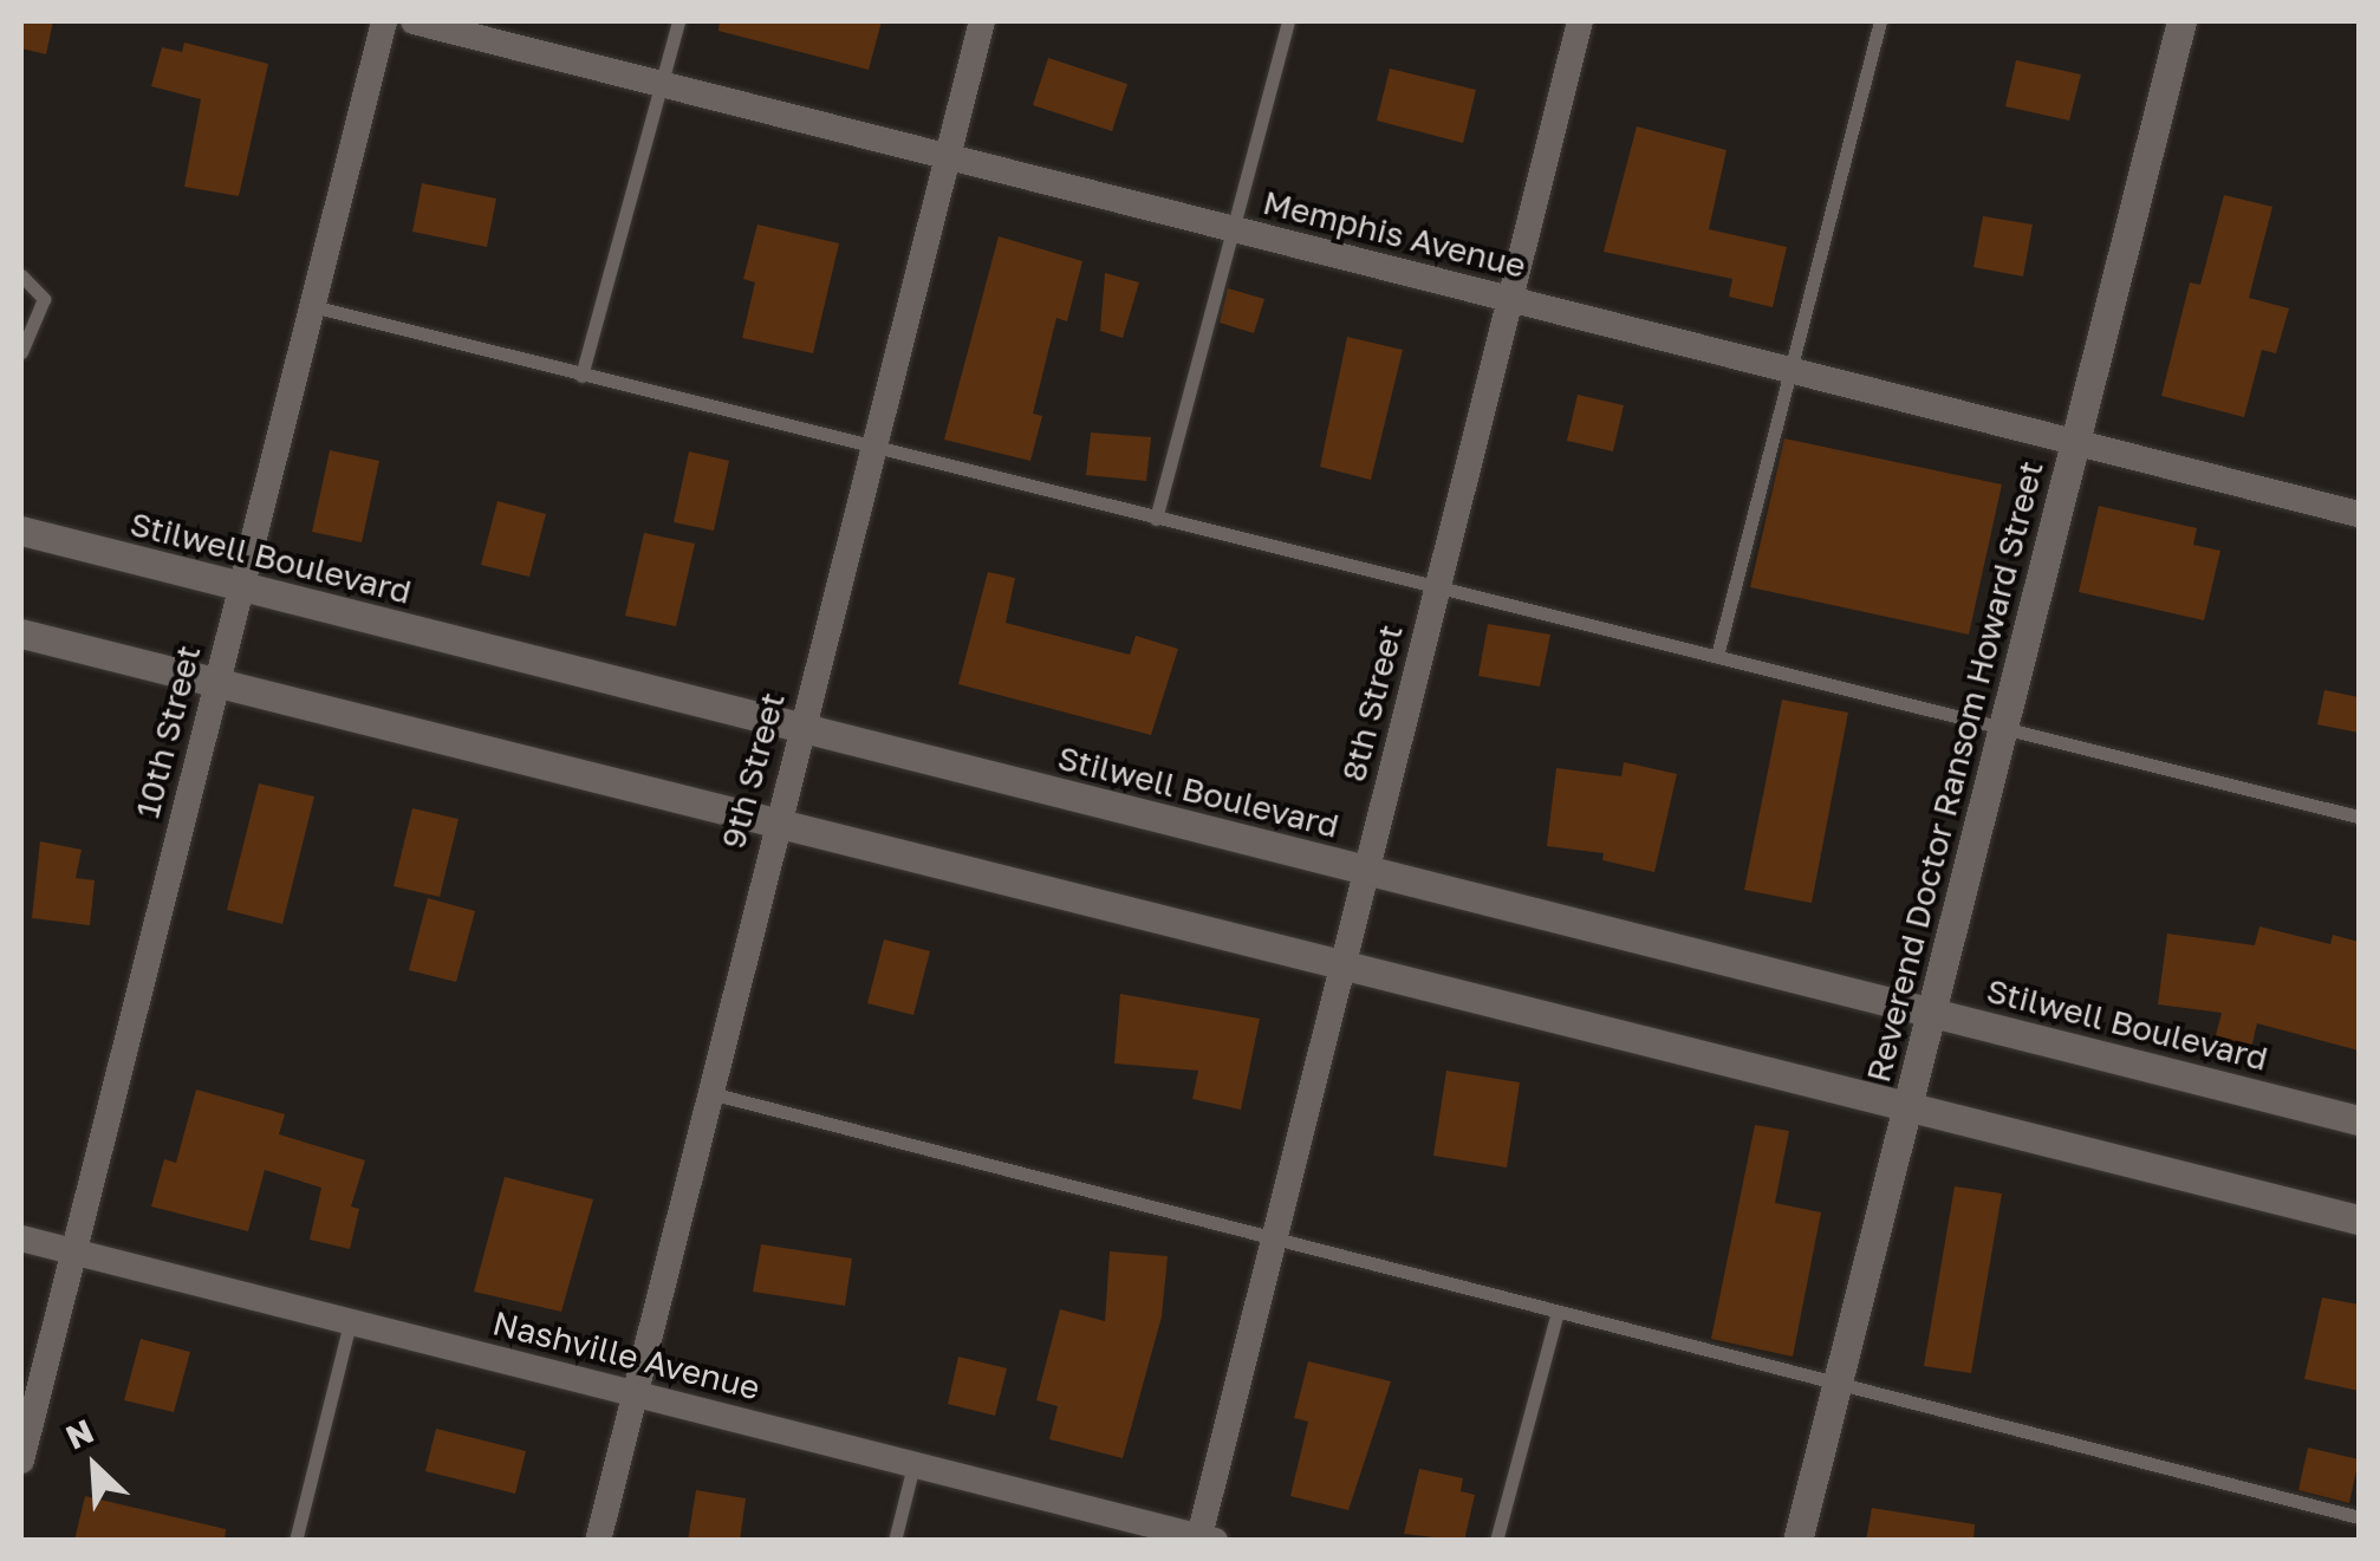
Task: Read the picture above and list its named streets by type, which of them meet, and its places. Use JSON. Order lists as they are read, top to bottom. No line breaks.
{"streets":{"main road":["Stilwell Boulevard","Reverend Doctor Ransom Howard Street"],"street":["Memphis Avenue","8th Street","10th Street","9th Street","Nashville Avenue"]},"crossings":[["Memphis Avenue","8th Street"],["Memphis Avenue","9th Street"],["Memphis Avenue","Reverend Doctor Ransom Howard Street"],["Stilwell Boulevard","8th Street"],["Stilwell Boulevard","10th Street"],["Stilwell Boulevard","9th Street"],["Stilwell Boulevard","Reverend Doctor Ransom Howard Street"],["8th Street","Nashville Avenue"],["10th Street","Nashville Avenue"],["9th Street","Nashville Avenue"]],"north":"top left"}
